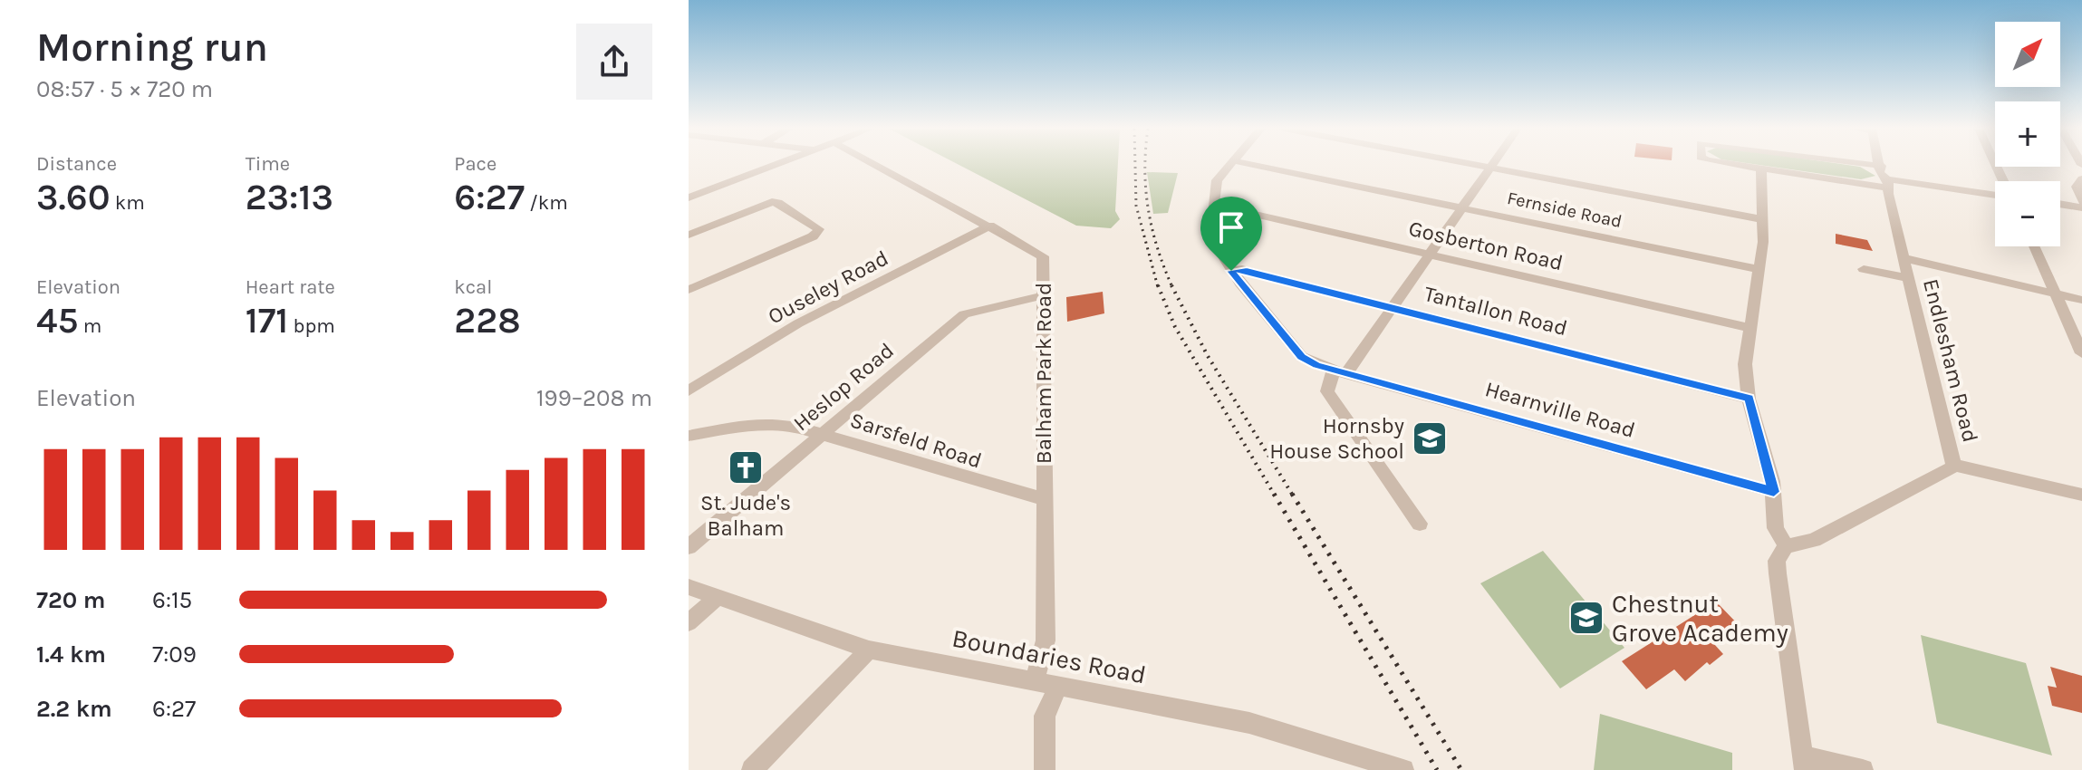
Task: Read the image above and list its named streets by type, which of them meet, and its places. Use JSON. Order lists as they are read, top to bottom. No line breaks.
{"streets":{"street":["Fernside Road","Gosberton Road","Ouseley Road","Tantallon Road","Endlesham Road","Balham Park Road","Heslop Road","Hearnville Road","Sarsfeld Road","Boundaries Road"]},"crossings":[["Gosberton Road","Hearnville Road"],["Ouseley Road","Balham Park Road"],["Tantallon Road","Hearnville Road"],["Balham Park Road","Heslop Road"],["Balham Park Road","Sarsfeld Road"],["Balham Park Road","Boundaries Road"],["Heslop Road","Sarsfeld Road"]],"places":{"school or university":["Hornsby House School","Chestnut Grove Academy"],"church":["St. Jude's Balham"]},"north":"top right","page":{"heading":["Morning run","08:57 · 5 × 720 m"],"map_buttons":["+","−"],"stats":[["Distance","3.60 km"],["Time","23:13"],["Pace","6:27 /km"],["Elevation","45 m"],["Heart rate","171 bpm"],["kcal","228"]],"chart":["Elevation","199–208 m"],"list":[{"name":"720 m","note":"6:15"},{"name":"1.4 km","note":"7:09"},{"name":"2.2 km","note":"6:27"}]}}
